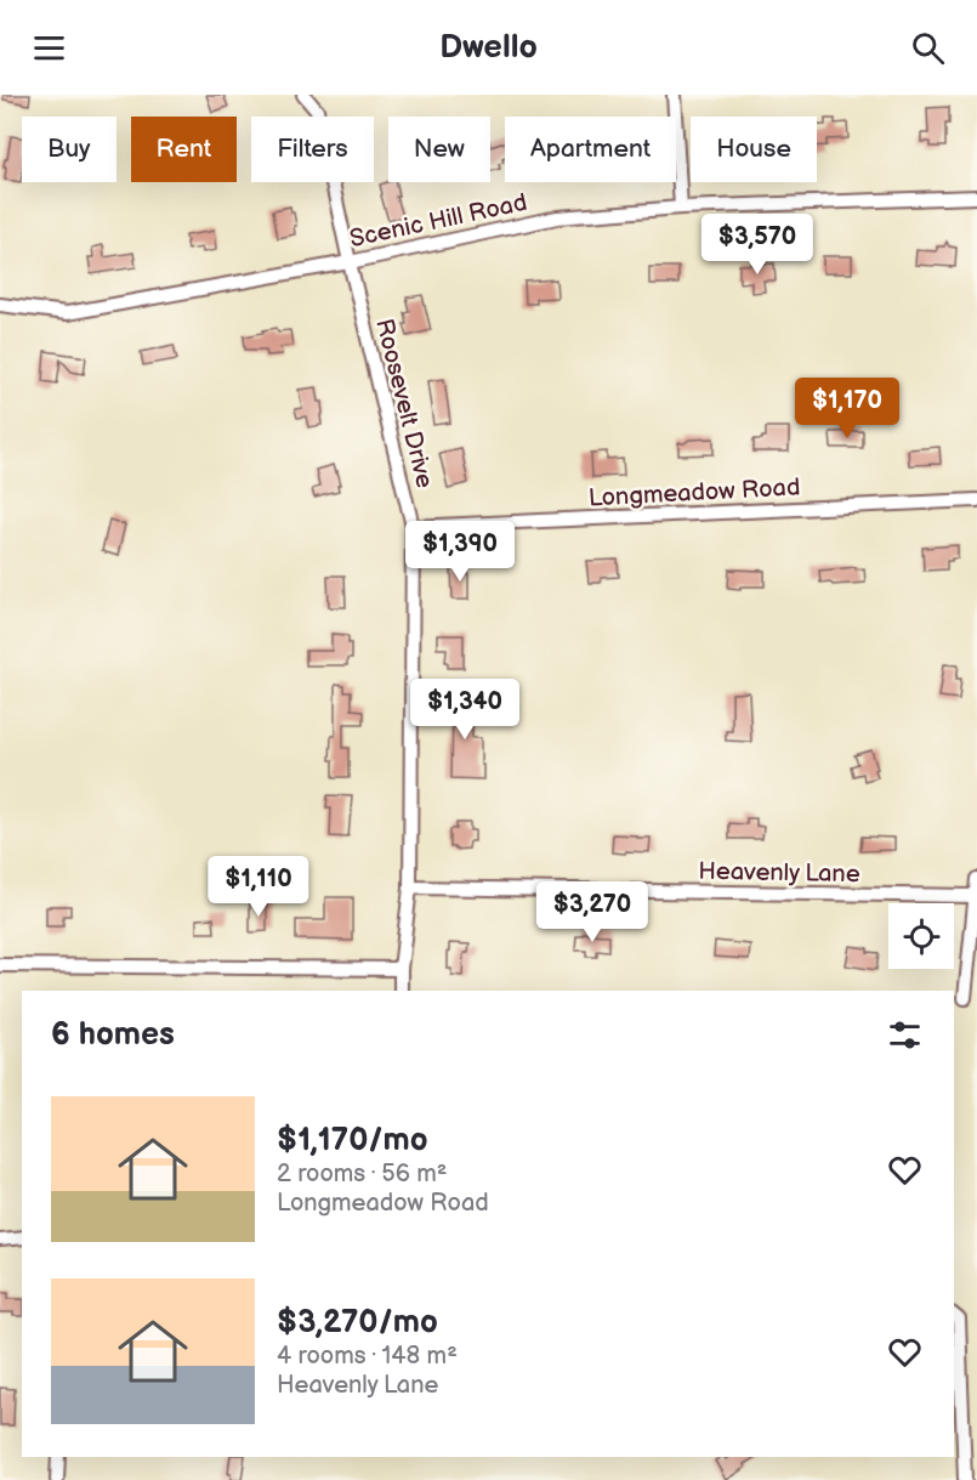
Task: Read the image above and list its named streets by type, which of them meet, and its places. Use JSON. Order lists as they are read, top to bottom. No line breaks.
{"streets":{"street":["Scenic Hill Road","Roosevelt Drive","Longmeadow Road","Heavenly Lane"]},"crossings":[["Scenic Hill Road","Roosevelt Drive"],["Roosevelt Drive","Longmeadow Road"],["Roosevelt Drive","Heavenly Lane"]],"page":{"header":"Dwello","chip":["Buy","Rent","Filters","New","Apartment","House"],"price":["$3,570","$1,170","$1,390","$1,340","$1,110","$3,270"],"heading":"6 homes","list":[{"name":"$1,170/mo","note":"2 rooms · 56 m² · Longmeadow Road"},{"name":"$3,270/mo","note":"4 rooms · 148 m² · Heavenly Lane"}]}}
